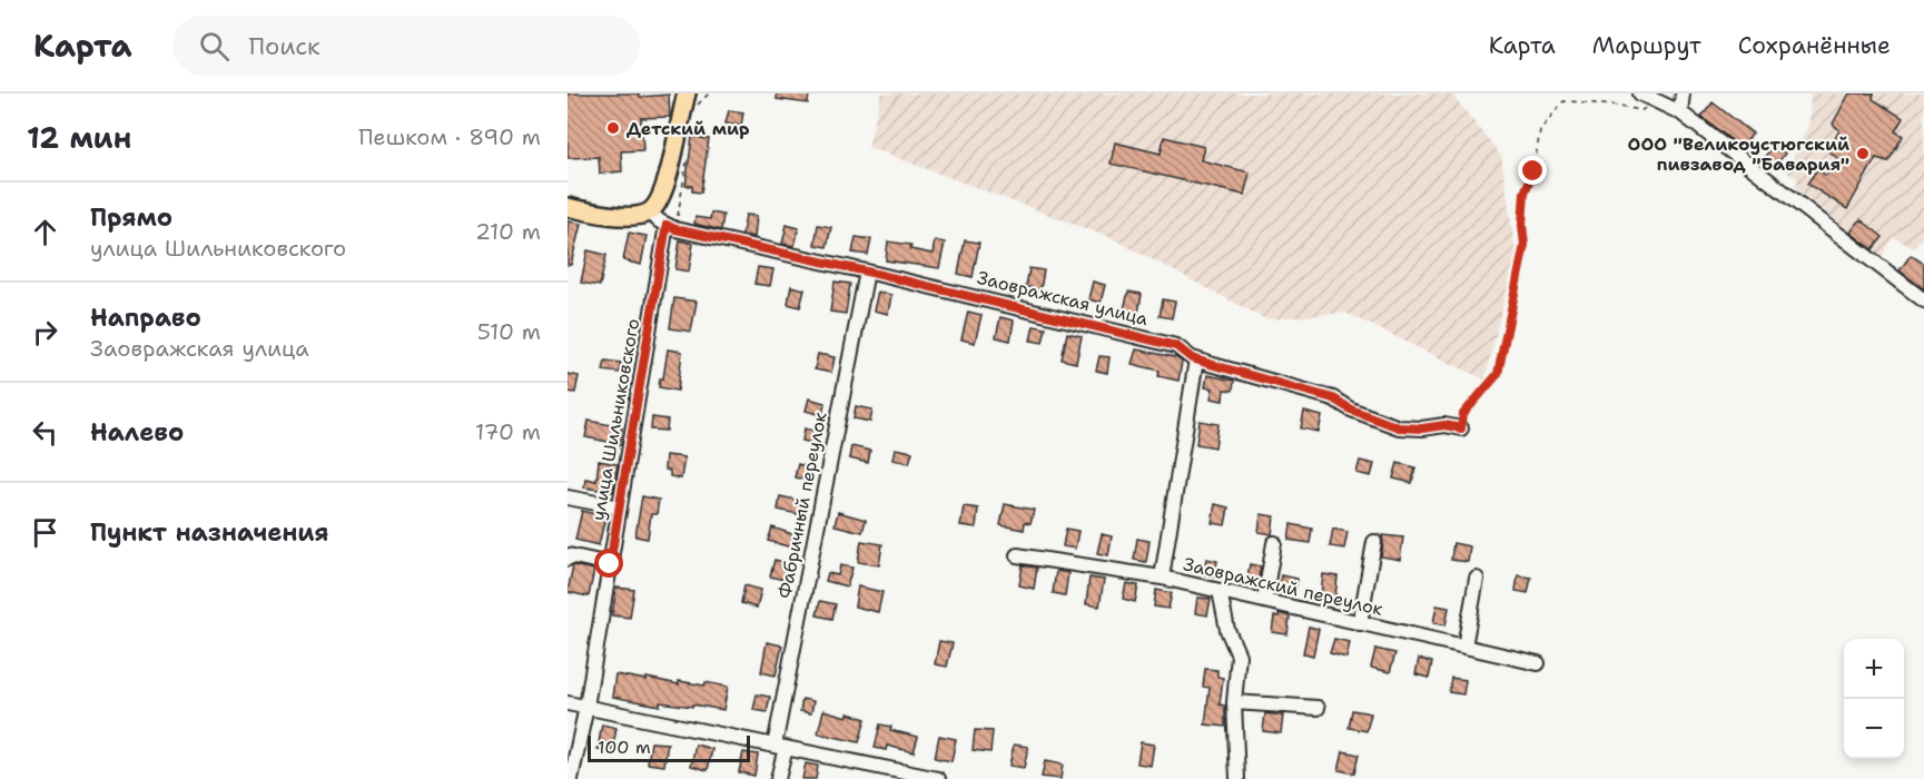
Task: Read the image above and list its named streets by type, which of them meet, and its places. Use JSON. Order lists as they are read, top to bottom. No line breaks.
{"streets":{"street":["Заовражская улица","улица Шильниковского","Фабричный переулок","Заовражский переулок"]},"crossings":[["Заовражская улица","улица Шильниковского"],["Заовражская улица","Фабричный переулок"]],"places":["Детский мир","ООО \"Великоустюгский пивзавод \"Бавария\""],"scale_bar":"100 m","page":{"header":"Карта","search":"Поиск","nav":["Карта","Маршрут","Сохранённые"],"heading":["12 мин","Пешком · 890 m"],"list":[["Прямо","улица Шильниковского","210 m"],["Направо","Заовражская улица","510 m"],["Налево","170 m"],"Пункт назначения"],"map_buttons":["+","−"],"scale":"100 m"}}
